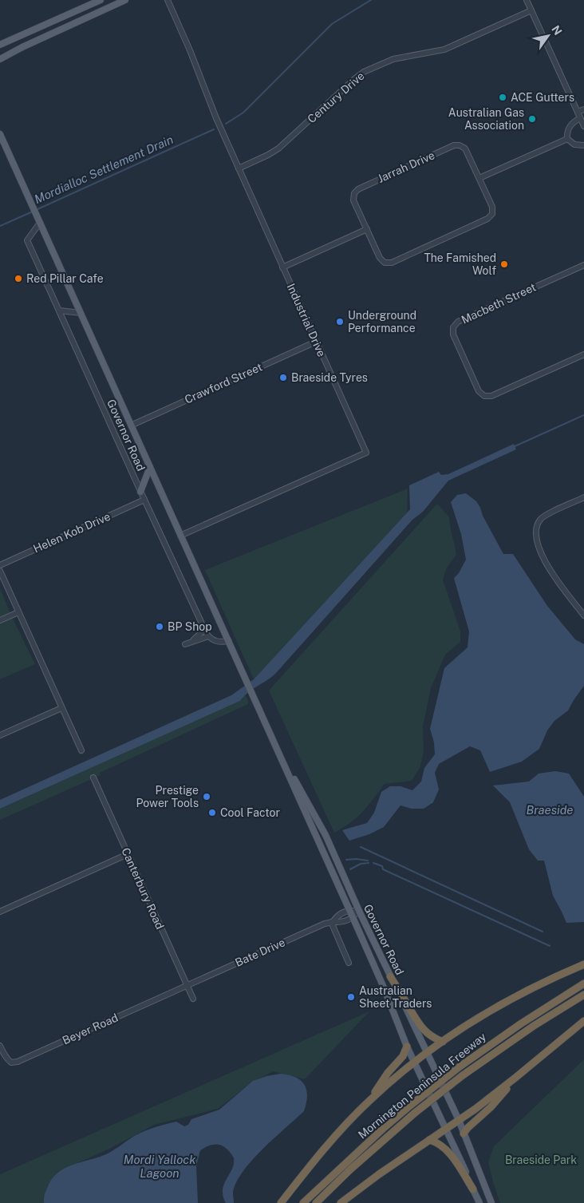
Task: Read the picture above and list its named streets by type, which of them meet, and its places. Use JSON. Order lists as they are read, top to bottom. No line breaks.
{"streets":{"highway":["Mornington Peninsula Freeway"],"main road":["Governor Road"],"street":["Century Drive","Jarrah Drive","Macbeth Street","Industrial Drive","Crawford Street","Helen Kob Drive","Canterbury Road","Bate Drive","Beyer Road"]},"crossings":[["Century Drive","Industrial Drive"],["Industrial Drive","Crawford Street"],["Industrial Drive","Governor Road"],["Crawford Street","Governor Road"],["Governor Road","Helen Kob Drive"],["Governor Road","Bate Drive"],["Canterbury Road","Bate Drive"],["Canterbury Road","Beyer Road"],["Bate Drive","Beyer Road"]],"water":["Mordialloc Settlement Drain","Braeside","Mordi Yallock Lagoon"],"parks":["Braeside Park"],"places":["ACE Gutters","Australian Gas Association","The Famished Wolf","Red Pillar Cafe","Underground Performance","Braeside Tyres","BP Shop","Prestige Power Tools","Cool Factor","Australian Sheet Traders"],"north":"top right"}
